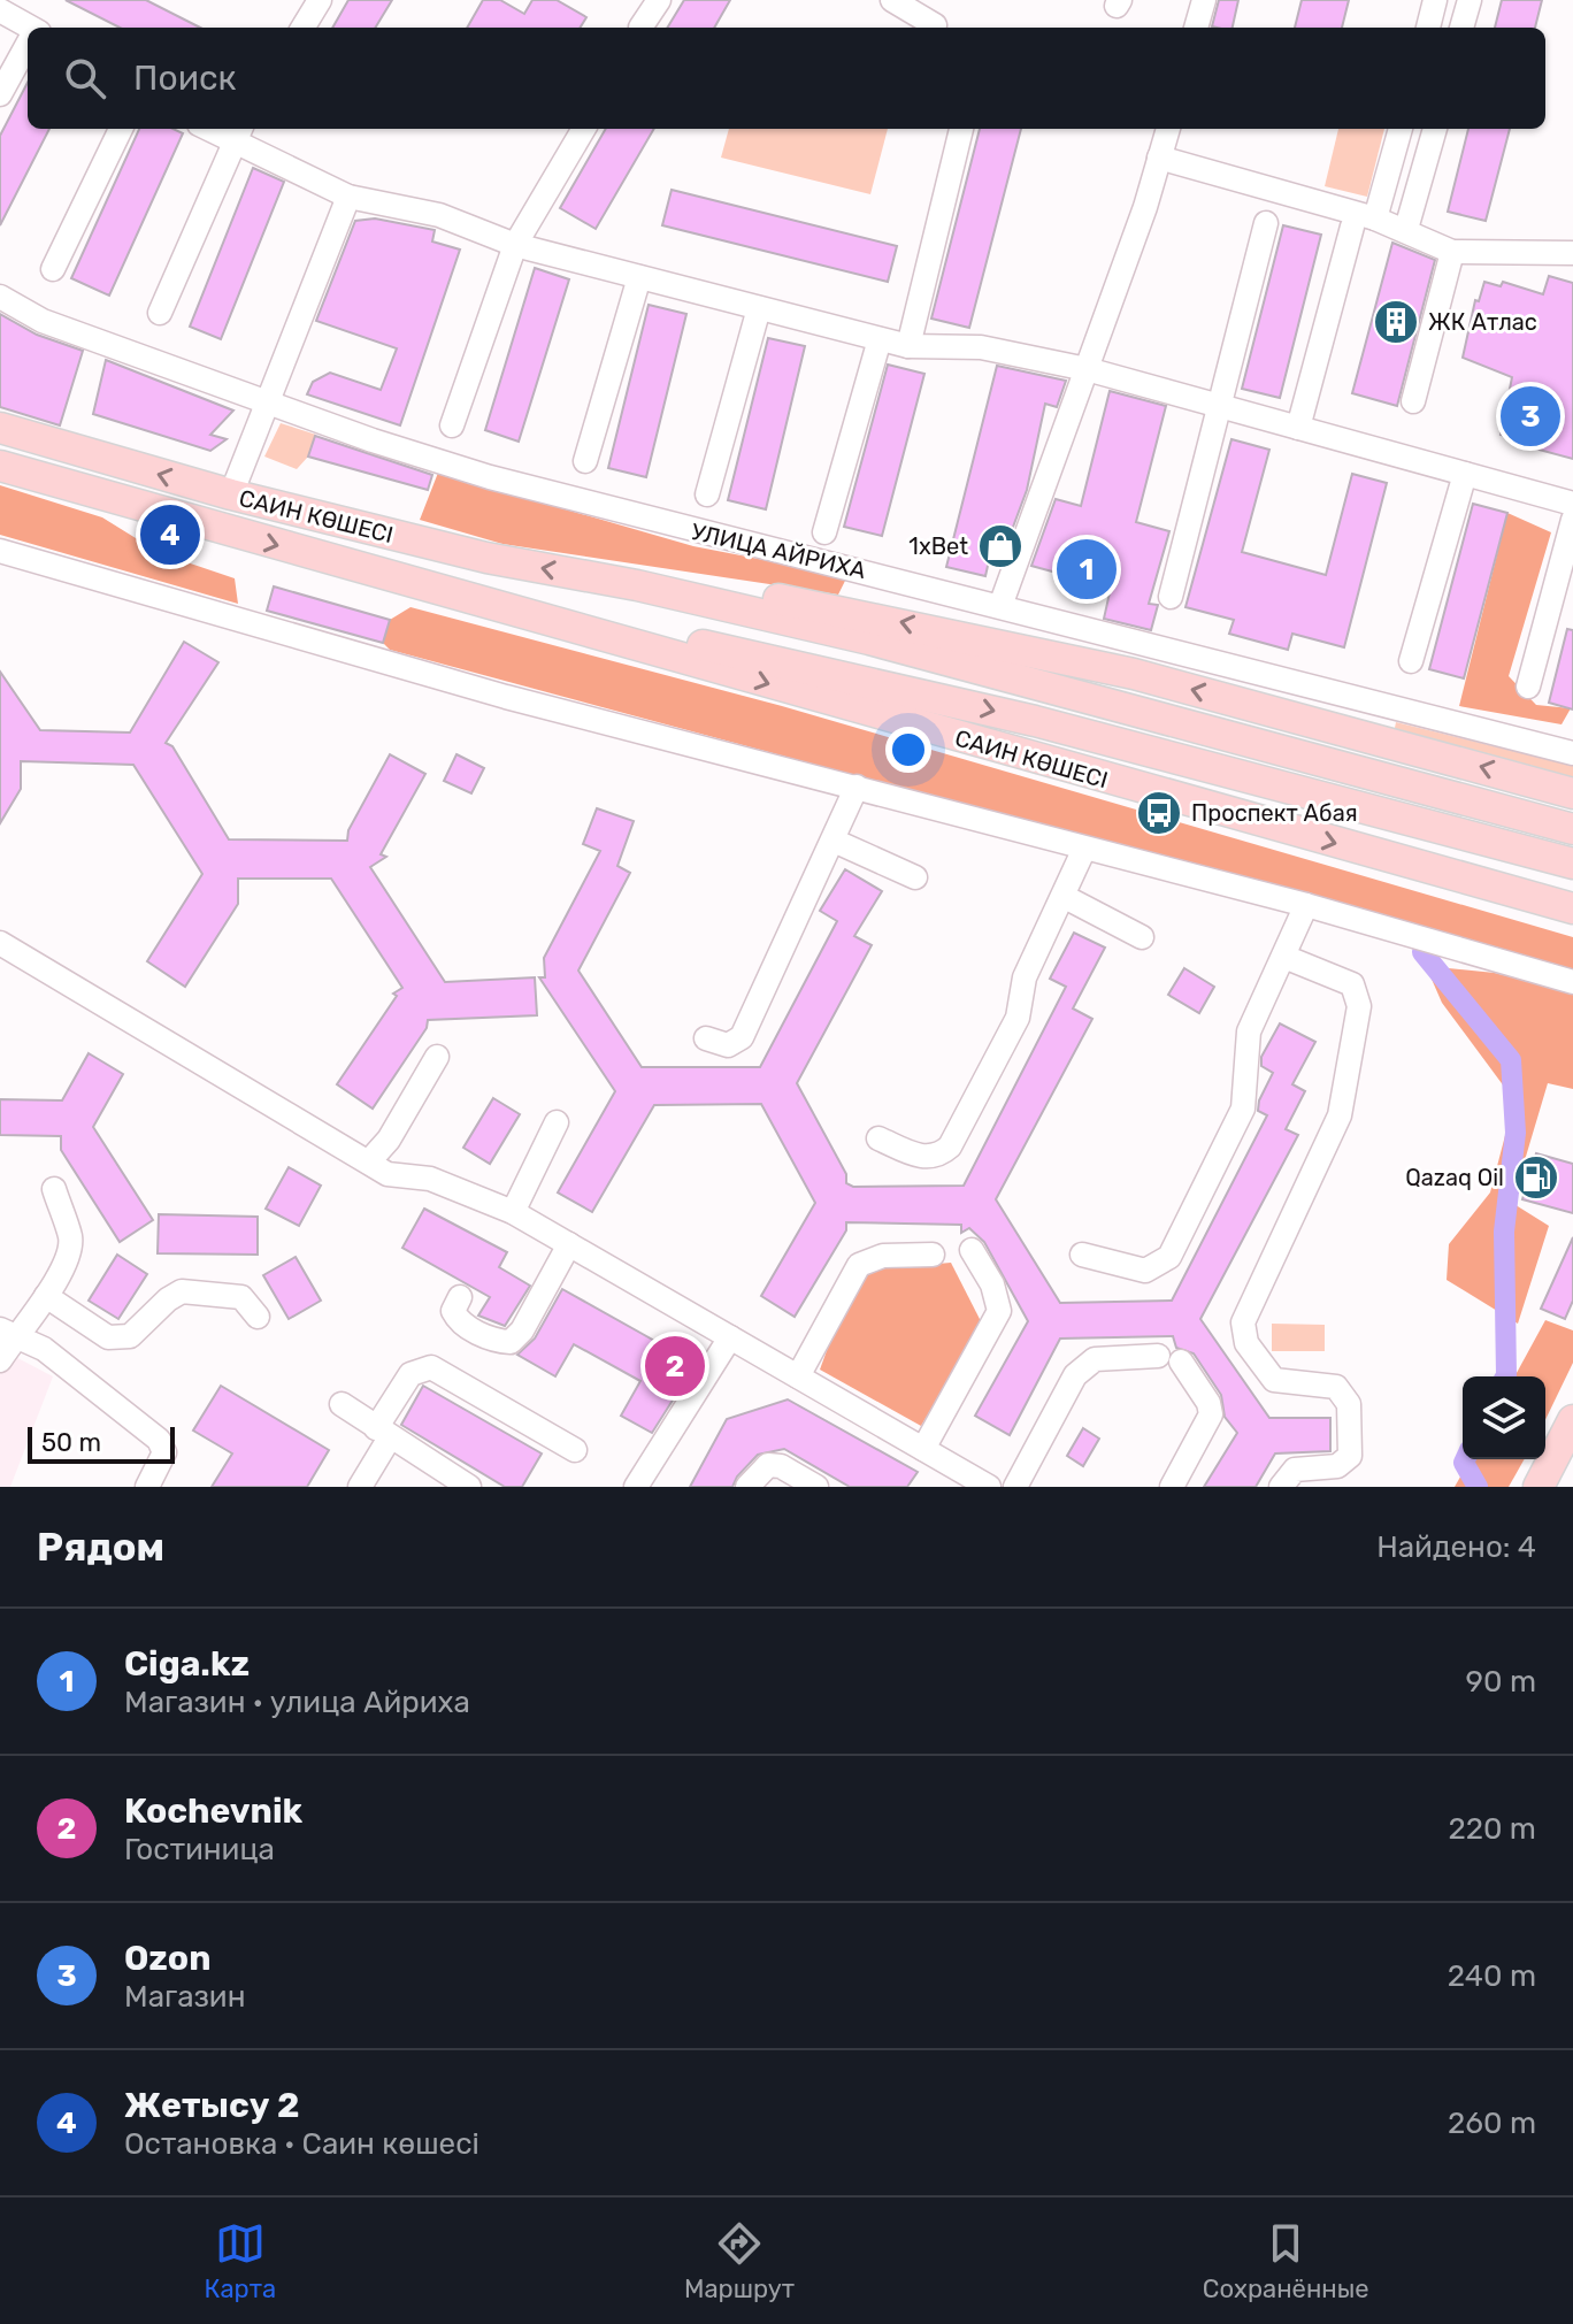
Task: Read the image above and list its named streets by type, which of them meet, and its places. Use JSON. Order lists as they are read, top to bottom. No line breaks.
{"streets":{"main road":["САИН КӨШЕСІ"],"street":["УЛИЦА АЙРИХА"]},"places":{"building":["ЖК Атлас"],"shop":["1xBet"],"bus stop":["Проспект Абая"],"fuel station":["Qazaq Oil"]},"scale_bar":"50 m","page":{"search":"Поиск","pins":["3","4","1","2"],"scale":"50 m","heading":["Рядом","Найдено: 4"],"list":[{"mark":"1","name":"Ciga.kz","note":"Магазин · улица Айриха","value":"90 m"},{"mark":"2","name":"Kochevnik","note":"Гостиница","value":"220 m"},{"mark":"3","name":"Ozon","note":"Магазин","value":"240 m"},{"mark":"4","name":"Жетысу 2","note":"Остановка · Саин көшесі","value":"260 m"}],"nav":["Карта","Маршрут","Сохранённые"]}}
